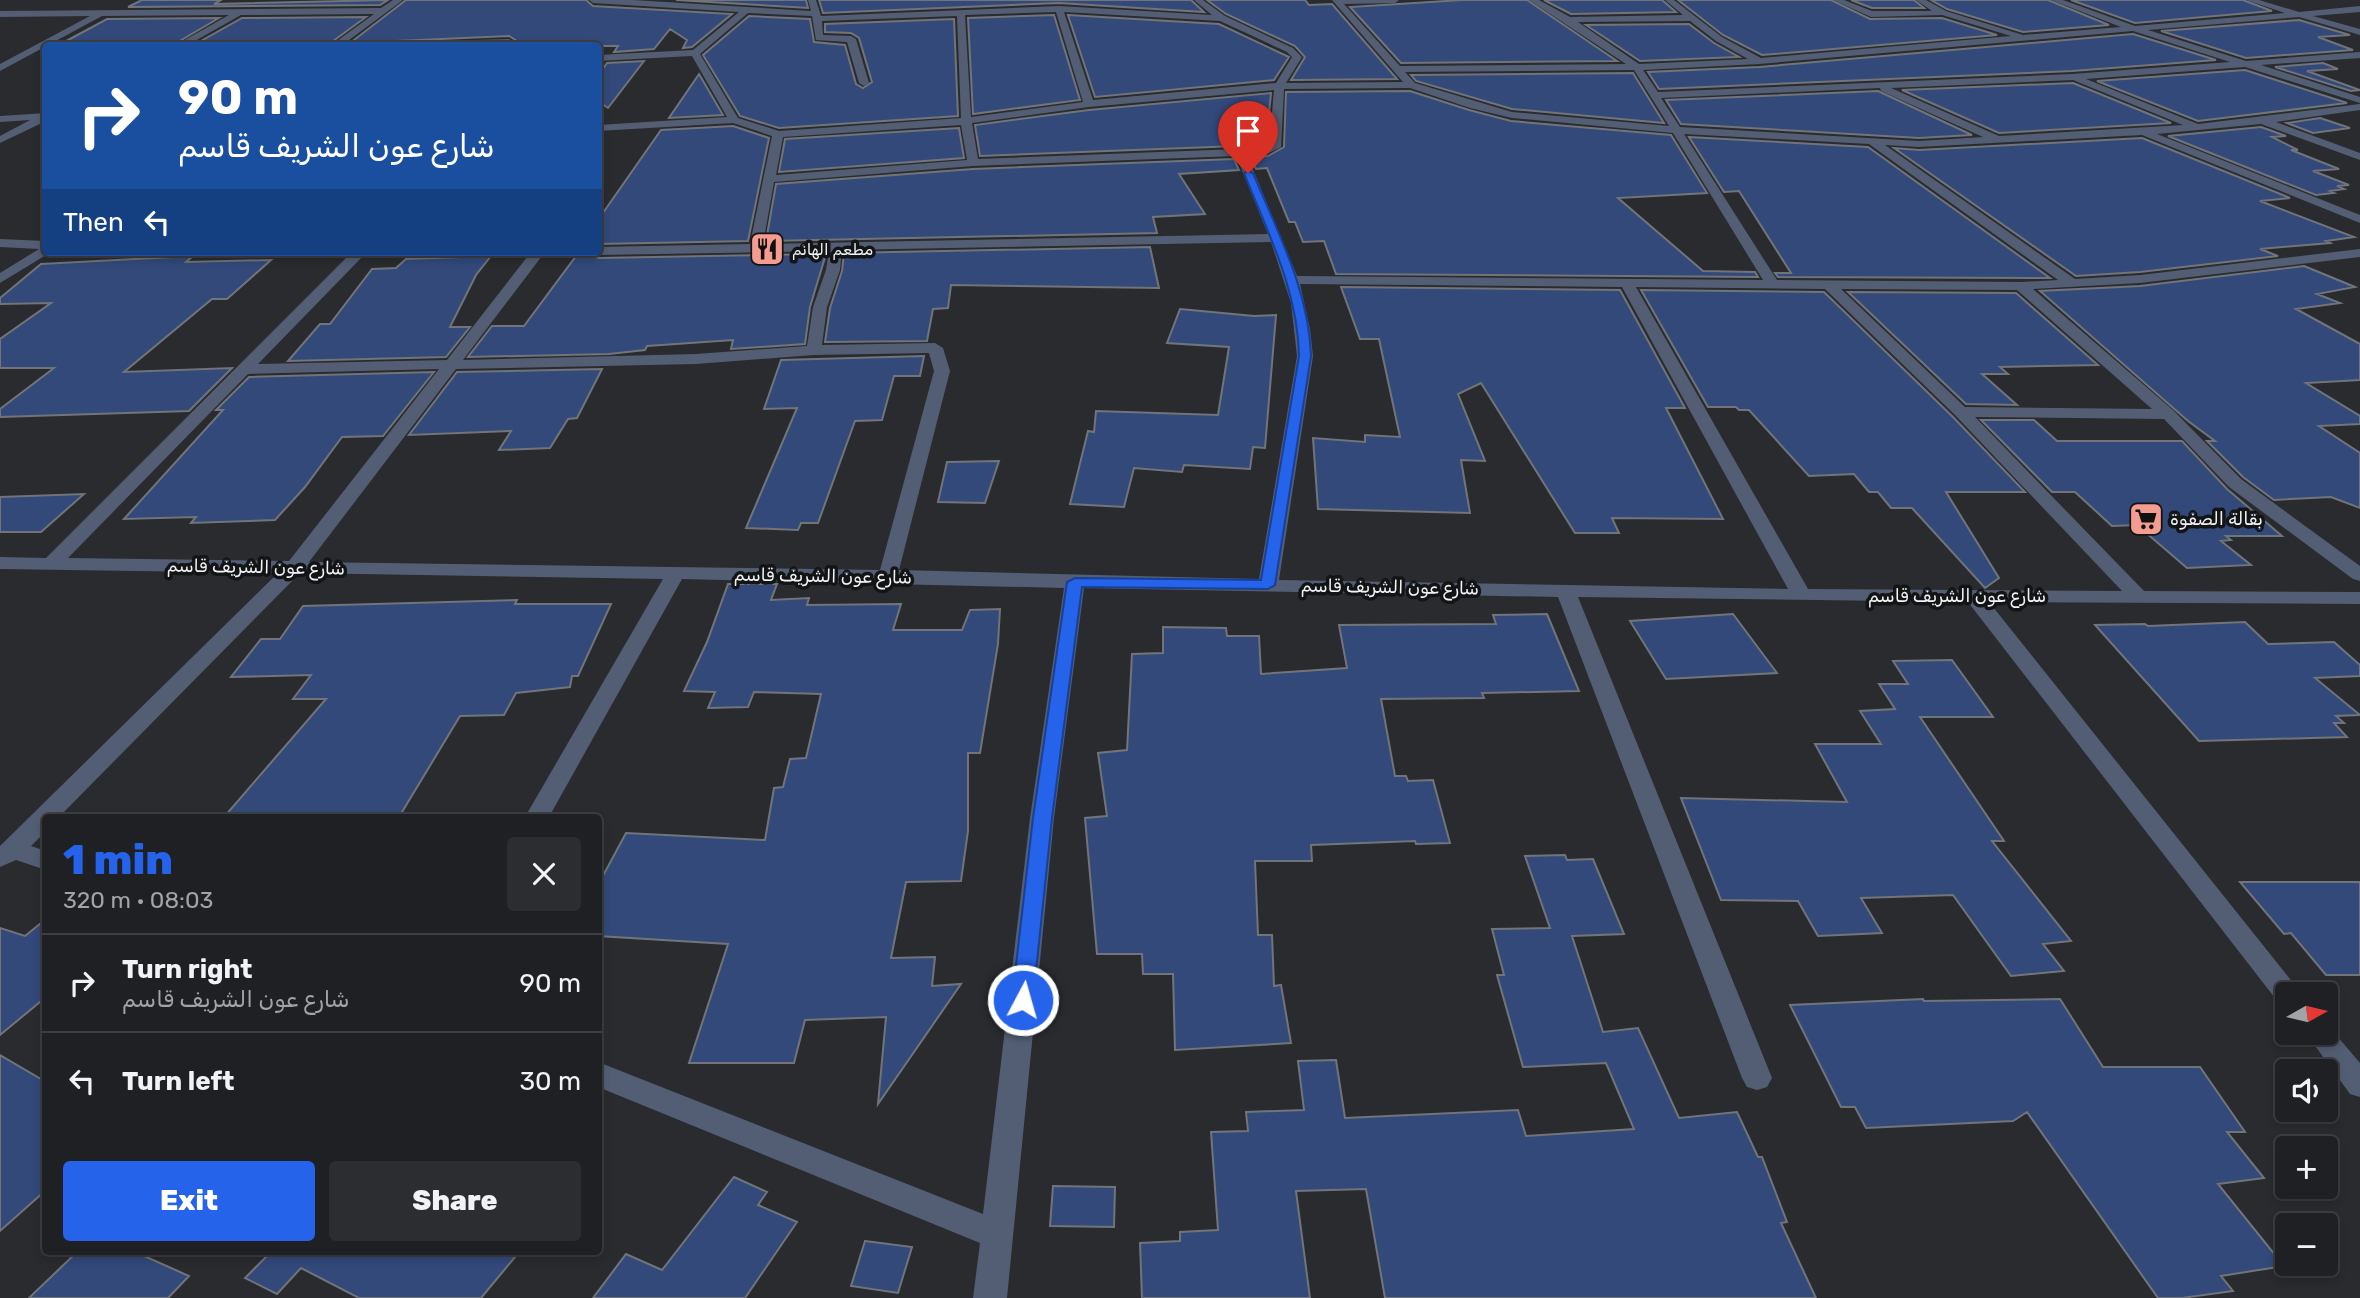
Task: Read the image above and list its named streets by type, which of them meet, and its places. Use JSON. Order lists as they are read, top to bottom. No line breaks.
{"streets":{"street":["شارع عون الشريف قاسم"]},"places":{"restaurant":["مطعم الهانم"],"supermarket":["بقالة الصفوة"]},"north":"right","page":{"turn":["90 m","شارع عون الشريف قاسم"],"then":"Then","heading":["1 min","320 m · 08:03"],"list":[{"name":"Turn right","note":"شارع عون الشريف قاسم","value":"90 m"},{"name":"Turn left","value":"30 m"}],"map_buttons":["+","−"],"buttons":["Exit","Share"]}}
